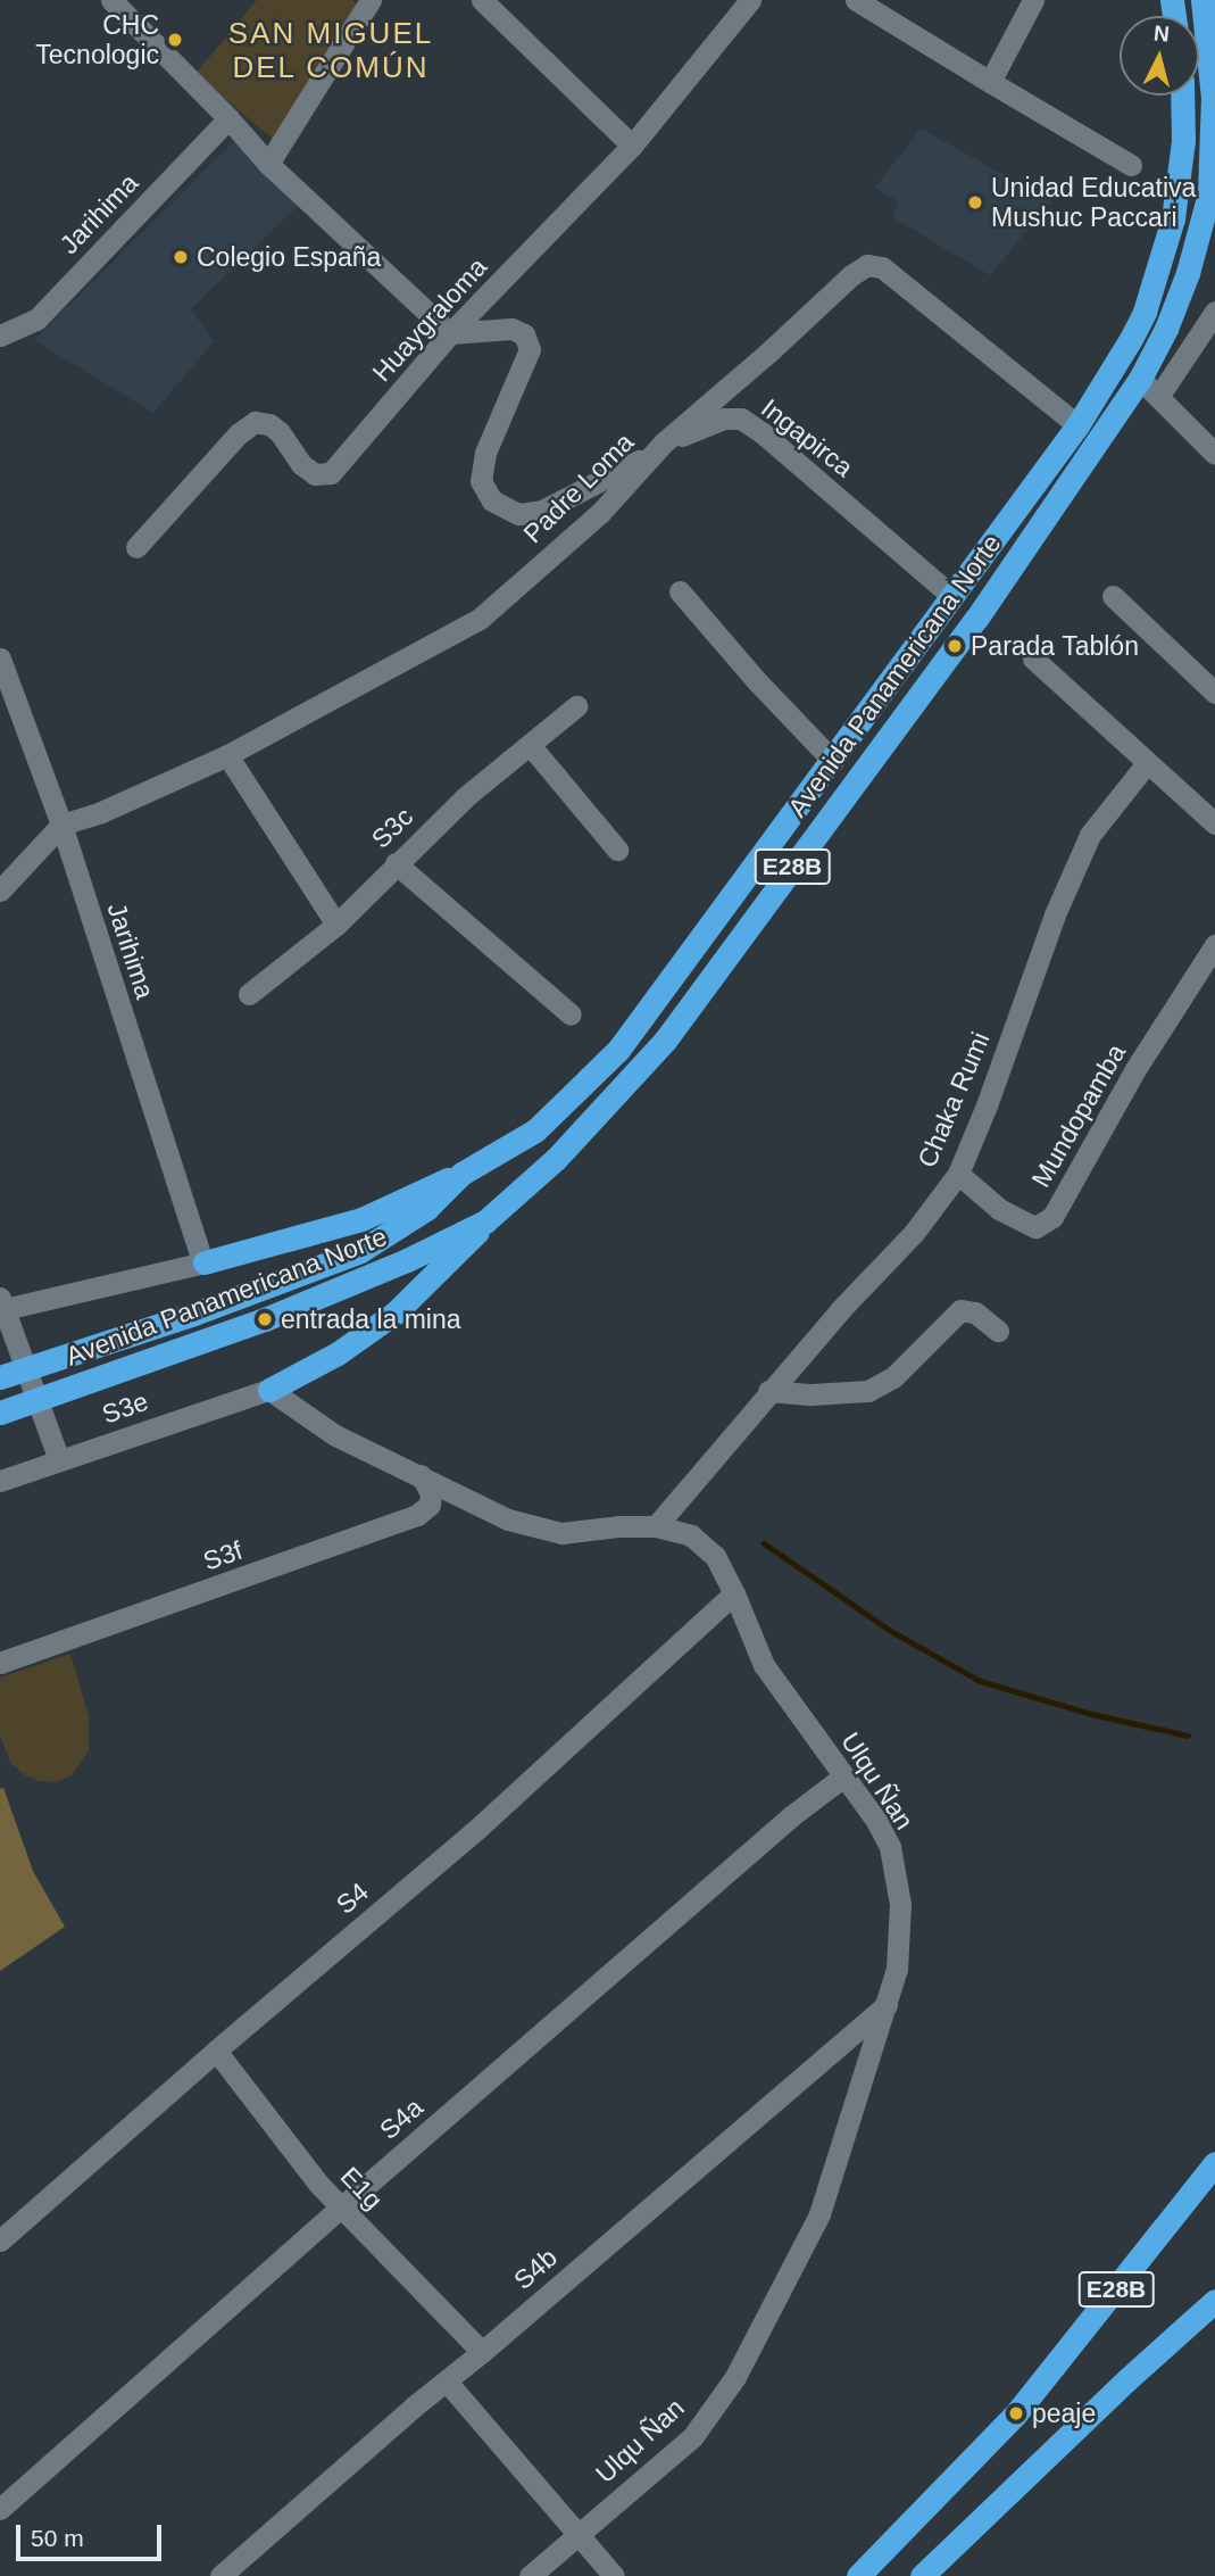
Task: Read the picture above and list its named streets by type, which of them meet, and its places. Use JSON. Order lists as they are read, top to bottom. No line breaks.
{"streets":{"highway":["Avenida Panamericana Norte","E28B"],"street":["Jarihima","Huaygraloma","Ingapirca","Padre Loma","S3c","Chaka Rumi","Mundopamba","S3e","S3f","Ulqu Ñan","S4","S4a","E1g","S4b"]},"crossings":[["Jarihima","Padre Loma"],["Huaygraloma","Ingapirca"],["Ingapirca","Padre Loma"],["Ingapirca","Avenida Panamericana Norte"],["Padre Loma","Avenida Panamericana Norte"],["Chaka Rumi","Mundopamba"],["Chaka Rumi","Ulqu Ñan"],["S3e","Ulqu Ñan"],["S3f","Ulqu Ñan"],["Ulqu Ñan","S4"],["Ulqu Ñan","S4a"],["Ulqu Ñan","S4b"],["S4","E1g"],["S4a","E1g"],["E1g","S4b"]],"districts":["SAN MIGUEL DEL COMÚN"],"places":["CHC Tecnologic","Unidad Educativa Mushuc Paccari","Colegio España","Parada Tablón","entrada la mina","peaje"],"scale_bar":"50 m","north":"top"}
